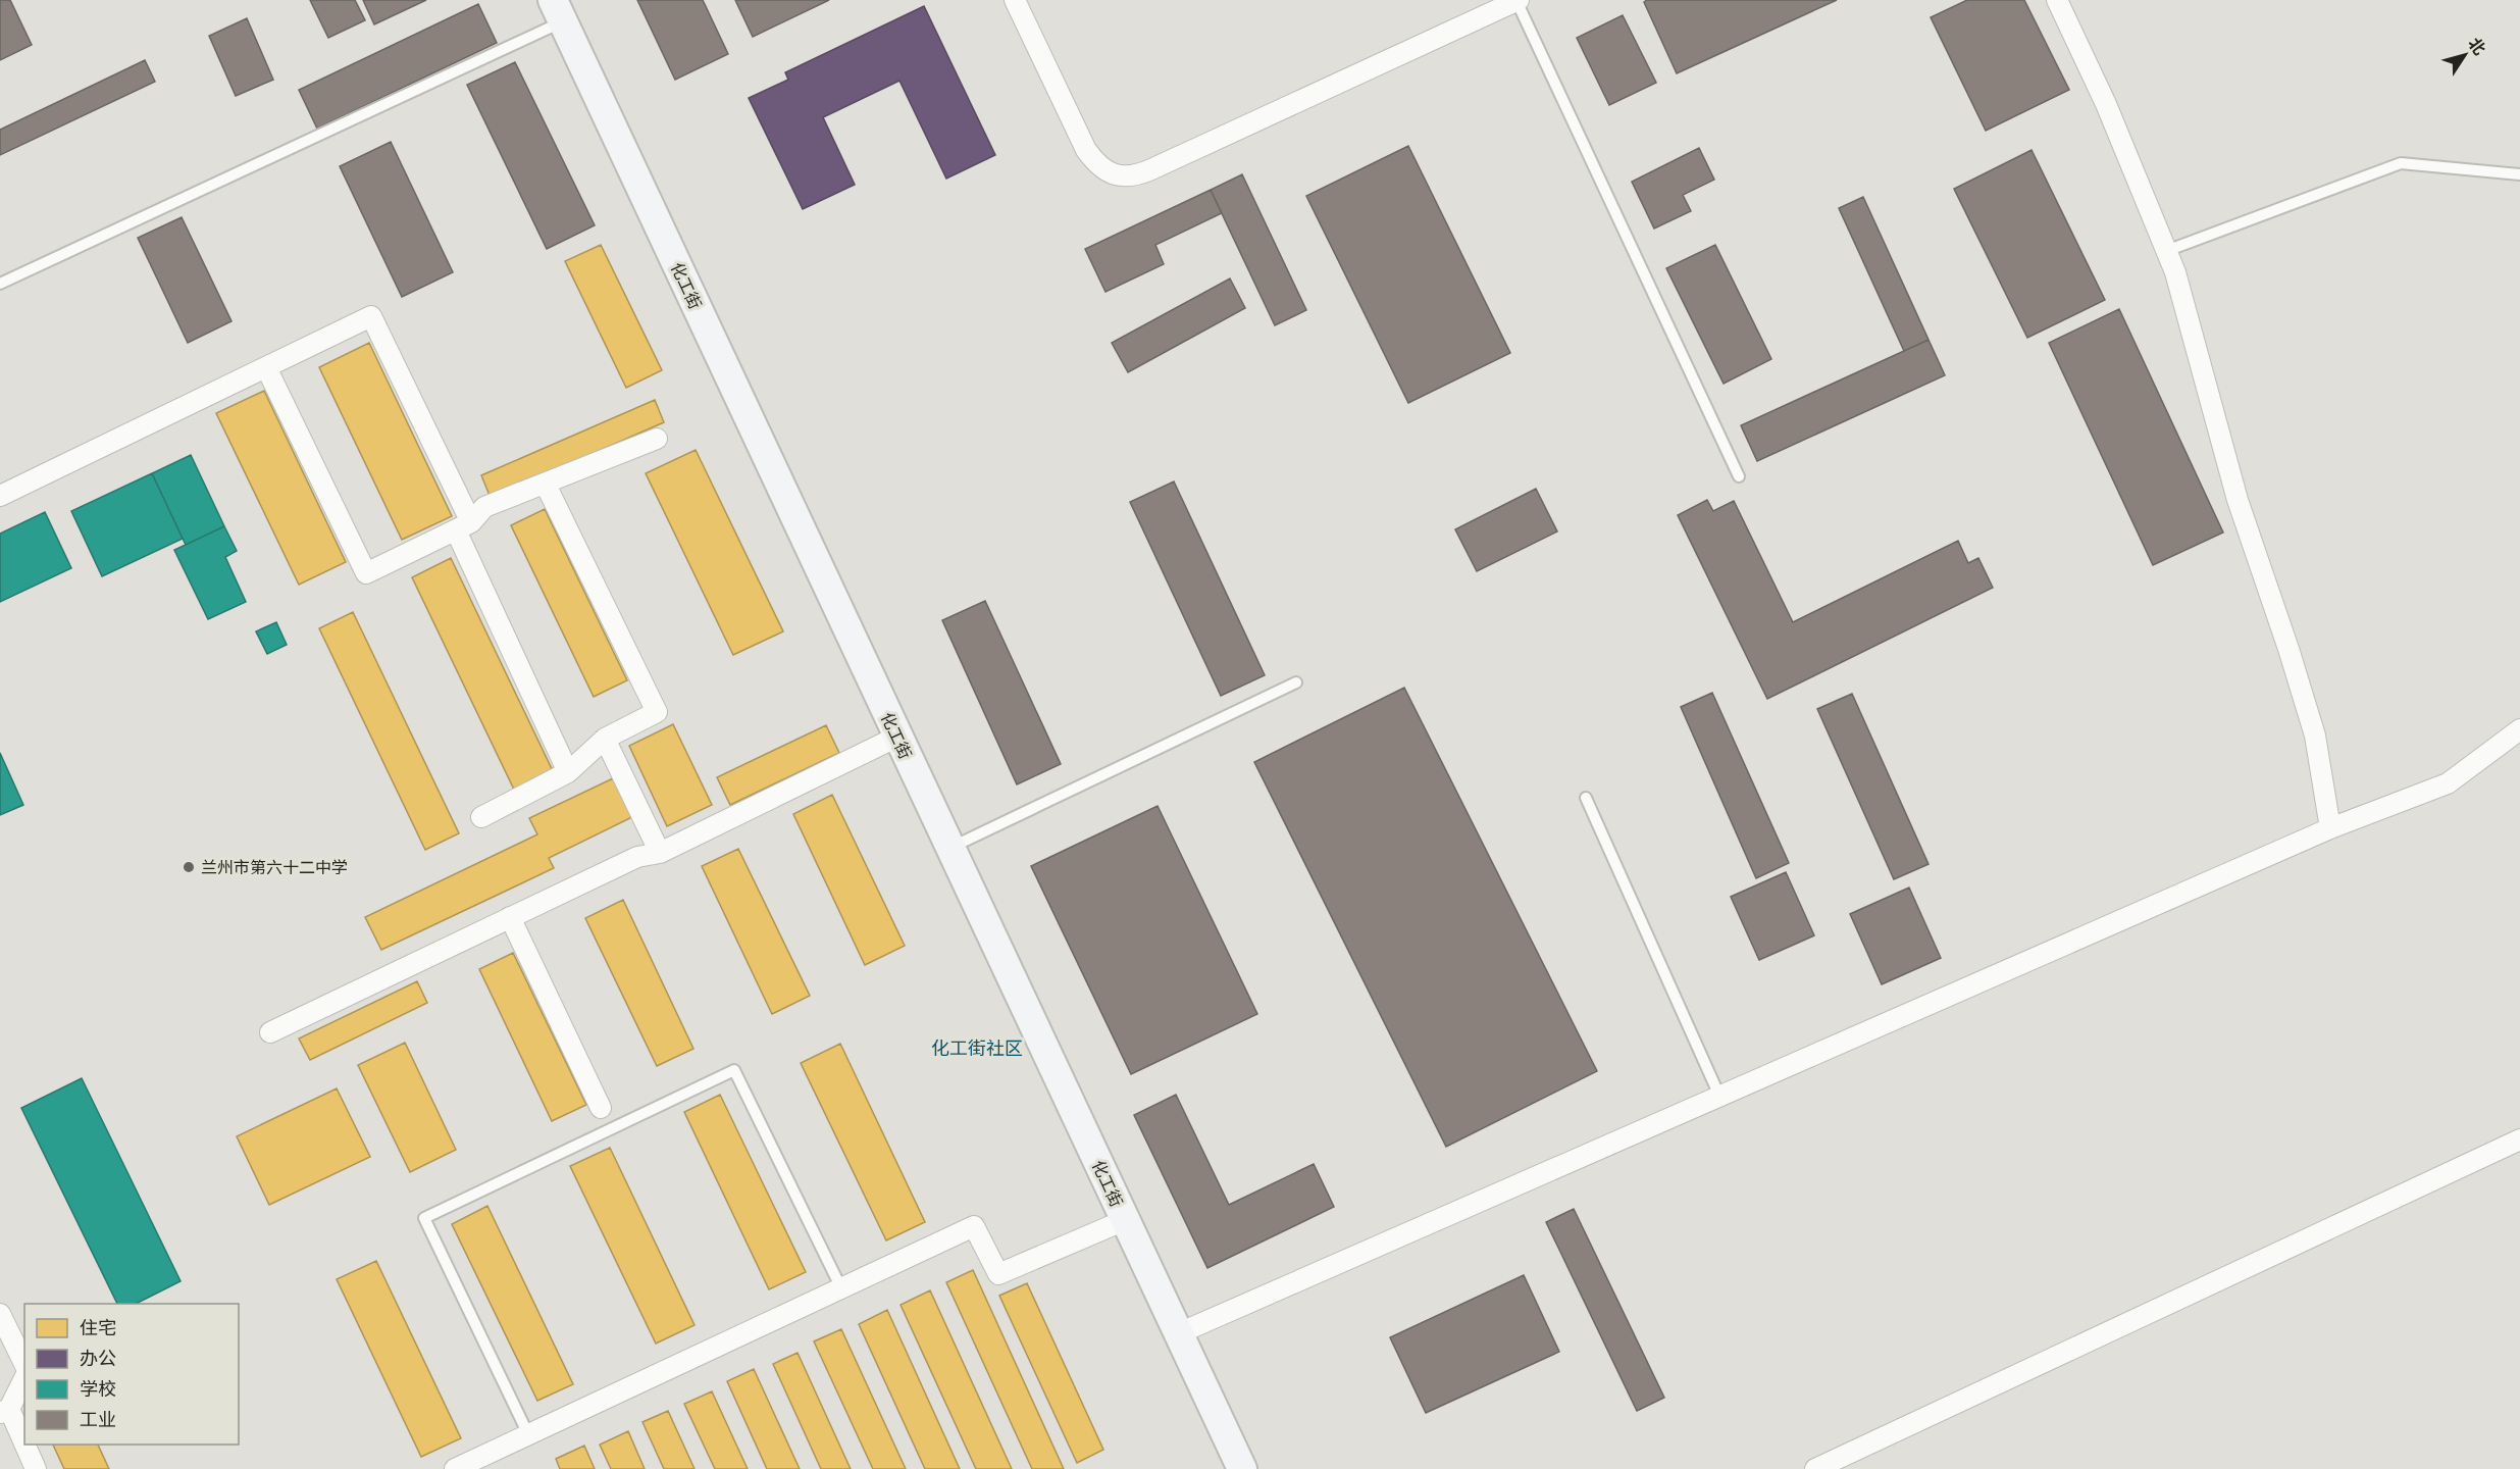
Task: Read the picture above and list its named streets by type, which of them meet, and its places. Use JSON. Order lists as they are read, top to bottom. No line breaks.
{"streets":{"street":["化工街"]},"districts":["化工街社区"],"places":["兰州市第六十二中学"],"legend":["住宅","办公","学校","工业"],"north":"top right"}
